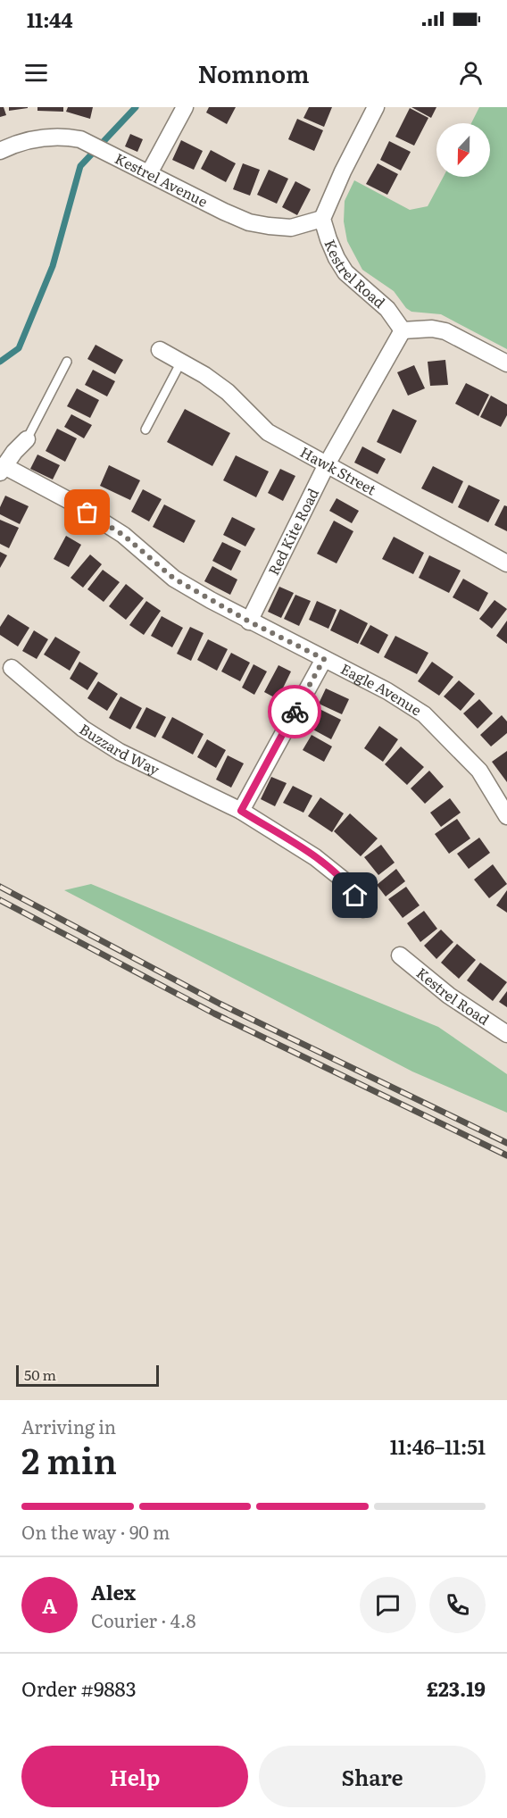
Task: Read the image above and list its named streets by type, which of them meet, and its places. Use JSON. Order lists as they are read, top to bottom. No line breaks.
{"streets":{"street":["Kestrel Avenue","Kestrel Road","Hawk Street","Red Kite Road","Eagle Avenue","Buzzard Way"]},"crossings":[["Kestrel Avenue","Kestrel Road"],["Kestrel Road","Red Kite Road"],["Hawk Street","Red Kite Road"],["Red Kite Road","Eagle Avenue"]],"scale_bar":"50 m","north":"bottom","page":{"status":"11:44","header":"Nomnom","scale":"50 m","heading":["2 min","Arriving in","11:46–11:51"],"panel":["Alex","Courier · 4.8","Order #9883","£23.19"],"bar":"On the way · 90 m","round":"A","buttons":["Help","Share"]}}
